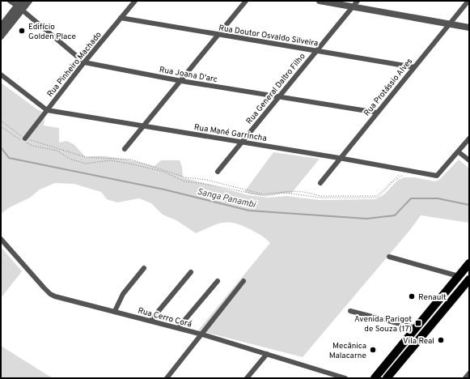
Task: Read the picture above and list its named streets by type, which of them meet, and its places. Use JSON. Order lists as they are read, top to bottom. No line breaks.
{"streets":{"street":["Rua Doutor Osvaldo Silveira","Rua Pinheiro Machado","Rua Joana D'arc","Rua Protássio Alves","Rua General Daltro Filho","Rua Mané Garrincha","Rua Cerro Corá"]},"crossings":[["Rua Doutor Osvaldo Silveira","Rua Pinheiro Machado"],["Rua Doutor Osvaldo Silveira","Rua Protássio Alves"],["Rua Doutor Osvaldo Silveira","Rua General Daltro Filho"],["Rua Pinheiro Machado","Rua Joana D'arc"],["Rua Pinheiro Machado","Rua Mané Garrincha"],["Rua Joana D'arc","Rua Protássio Alves"],["Rua Joana D'arc","Rua General Daltro Filho"],["Rua Protássio Alves","Rua Mané Garrincha"],["Rua General Daltro Filho","Rua Mané Garrincha"]],"water":["Sanga Panambi"],"places":{"other":["Edifício Golden Place","Renault","Vila Real","Mecânica Malacarne"],"transit":["Avenida Parigot de Souza (17)"]}}
